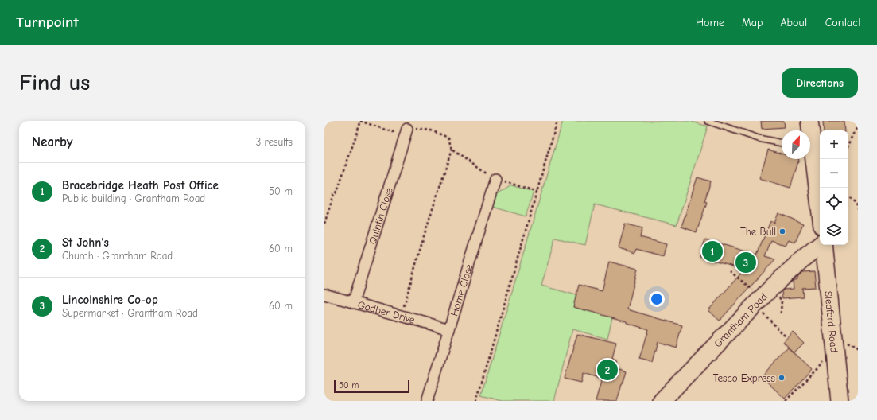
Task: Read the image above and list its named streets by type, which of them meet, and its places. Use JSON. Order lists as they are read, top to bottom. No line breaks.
{"streets":{"main road":["Grantham Road","Sleaford Road"],"street":["Quintin Close","Home Close","Godber Drive"]},"crossings":[["Quintin Close","Godber Drive"],["Home Close","Godber Drive"]],"places":["The Bull","Tesco Express"],"scale_bar":"50 m","north":"top right","page":{"header":"Turnpoint","nav":["Home","Map","About","Contact"],"buttons":"Directions","title":"Find us","heading":["Nearby","3 results"],"map_buttons":["+","−"],"list":[{"mark":"1","name":"Bracebridge Heath Post Office","note":"Public building · Grantham Road","value":"50 m"},{"mark":"2","name":"St John's","note":"Church · Grantham Road","value":"60 m"},{"mark":"3","name":"Lincolnshire Co-op","note":"Supermarket · Grantham Road","value":"60 m"}],"pins":["1","3","2"],"scale":"50 m"}}
